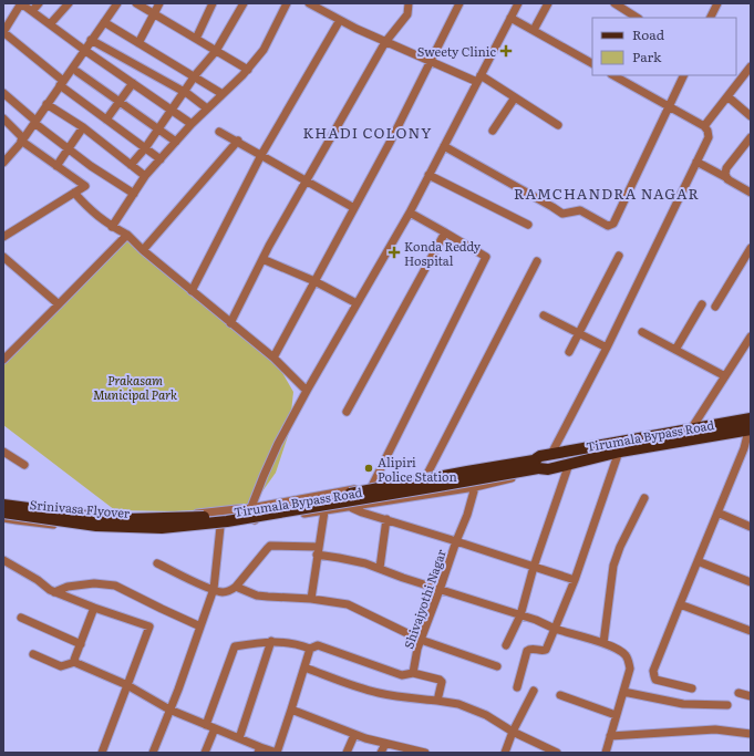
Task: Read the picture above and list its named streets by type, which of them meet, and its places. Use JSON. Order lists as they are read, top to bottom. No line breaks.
{"streets":{"main road":["Tirumala Bypass Road","Srinivasa Flyover"],"street":["Shivajyothi Nagar"]},"crossings":[["Tirumala Bypass Road","Srinivasa Flyover"],["Tirumala Bypass Road","Shivajyothi Nagar"]],"districts":["KHADI COLONY","RAMCHANDRA NAGAR"],"parks":["Prakasam Municipal Park"],"places":{"health":["Sweety Clinic","Konda Reddy Hospital"],"other":["Alipiri Police Station"]},"legend":["Road","Park"]}
